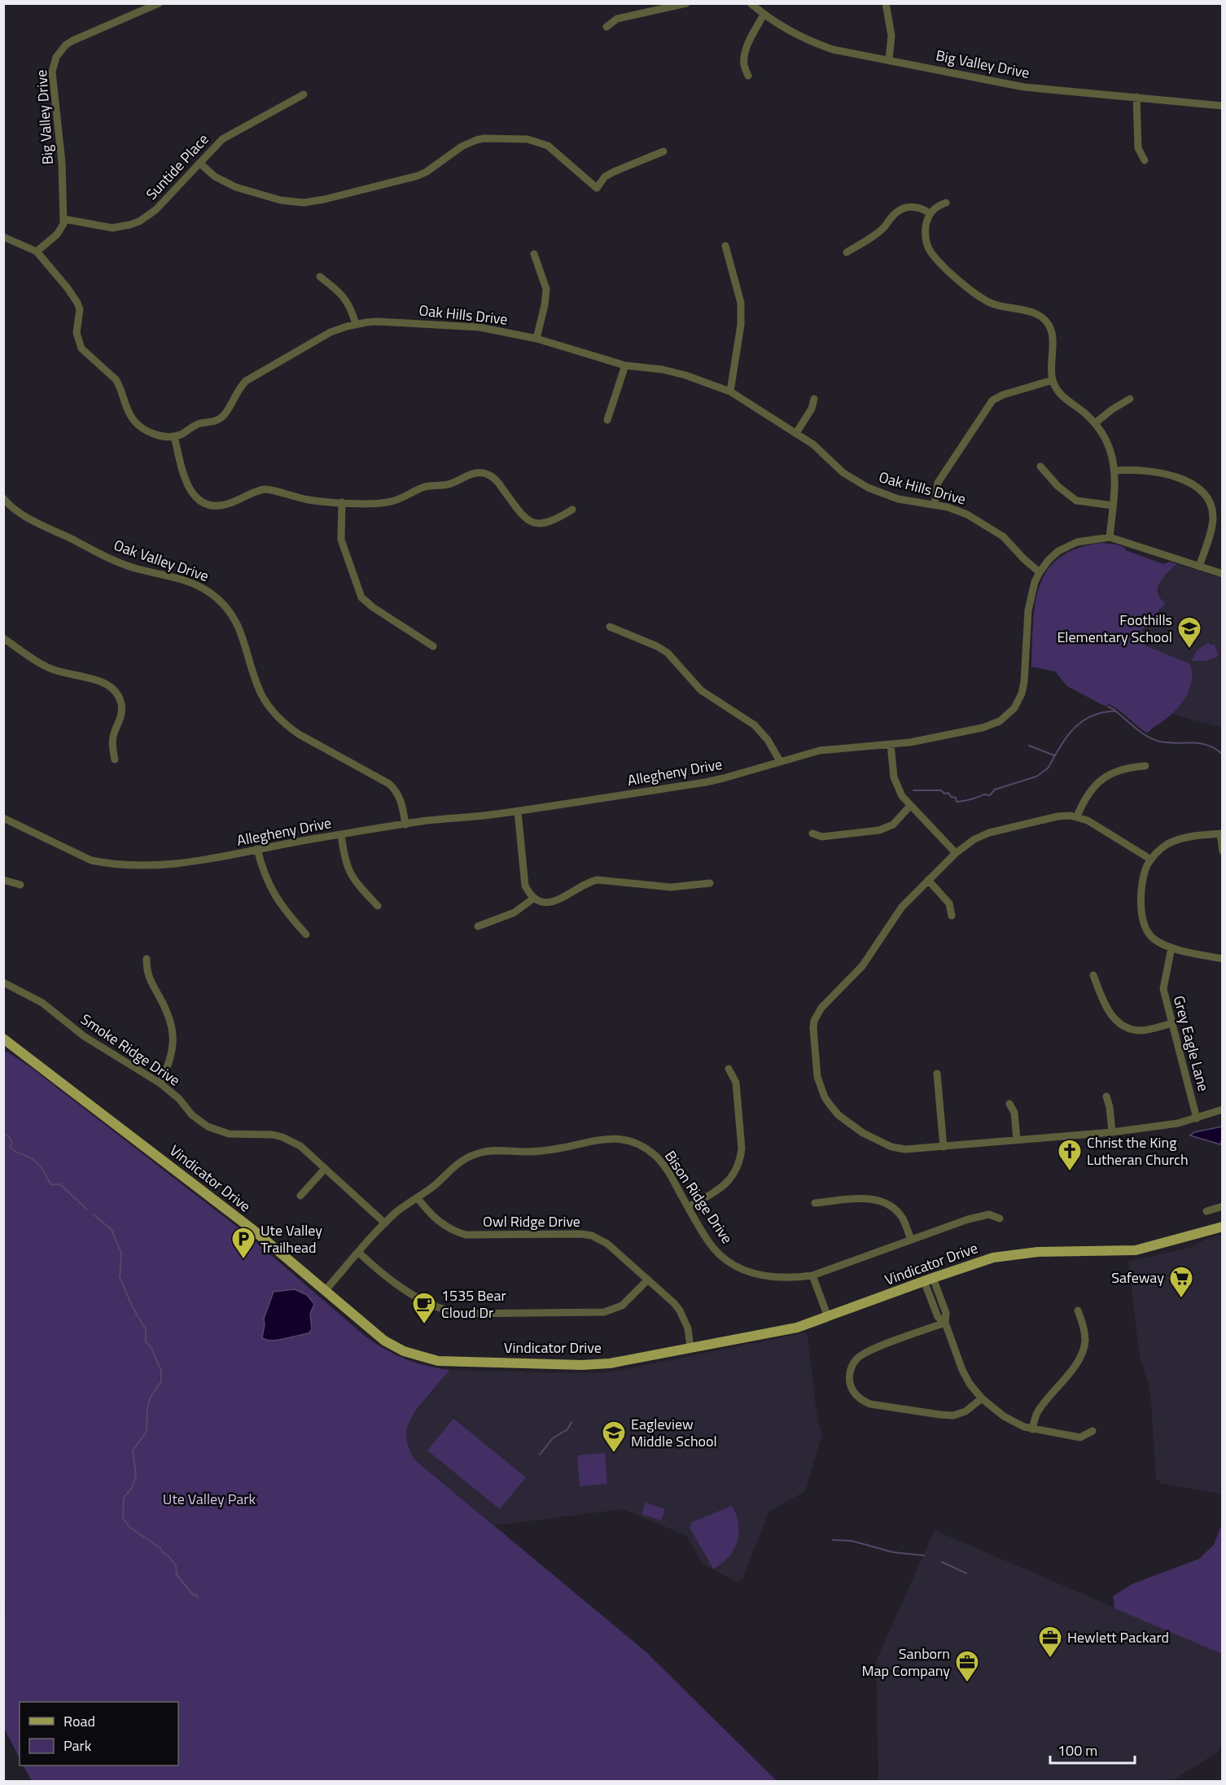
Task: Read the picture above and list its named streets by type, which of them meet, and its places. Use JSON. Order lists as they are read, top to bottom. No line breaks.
{"streets":{"main road":["Vindicator Drive"],"street":["Big Valley Drive","Suntide Place","Oak Hills Drive","Oak Valley Drive","Allegheny Drive","Grey Eagle Lane","Smoke Ridge Drive","Bison Ridge Drive","Owl Ridge Drive"]},"crossings":[["Big Valley Drive","Suntide Place"],["Oak Hills Drive","Allegheny Drive"],["Oak Valley Drive","Allegheny Drive"],["Smoke Ridge Drive","Bison Ridge Drive"],["Vindicator Drive","Bison Ridge Drive"],["Vindicator Drive","Owl Ridge Drive"],["Bison Ridge Drive","Owl Ridge Drive"]],"parks":["Ute Valley Park"],"places":{"school or university":["Foothills Elementary School","Eagleview Middle School"],"church":["Christ the King Lutheran Church"],"parking":["Ute Valley Trailhead"],"supermarket":["Safeway"],"cafe":["1535 Bear Cloud Dr"],"office":["Hewlett Packard","Sanborn Map Company"]},"legend":["Road","Park"],"scale_bar":"100 m"}
